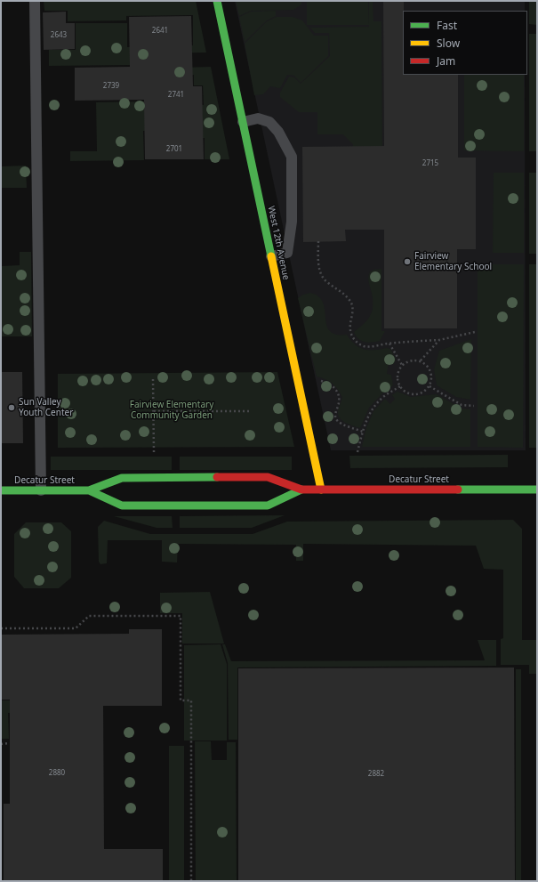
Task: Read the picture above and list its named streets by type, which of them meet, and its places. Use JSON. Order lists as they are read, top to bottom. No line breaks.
{"streets":{"street":["West 12th Avenue","Decatur Street"]},"crossings":[["West 12th Avenue","Decatur Street"]],"parks":["Fairview Elementary Community Garden"],"places":["Fairview Elementary School","Sun Valley Youth Center"],"house_numbers":["2641","2643","2739","2741","2701","2715","2880","2882"],"legend":["Fast","Slow","Jam"]}
